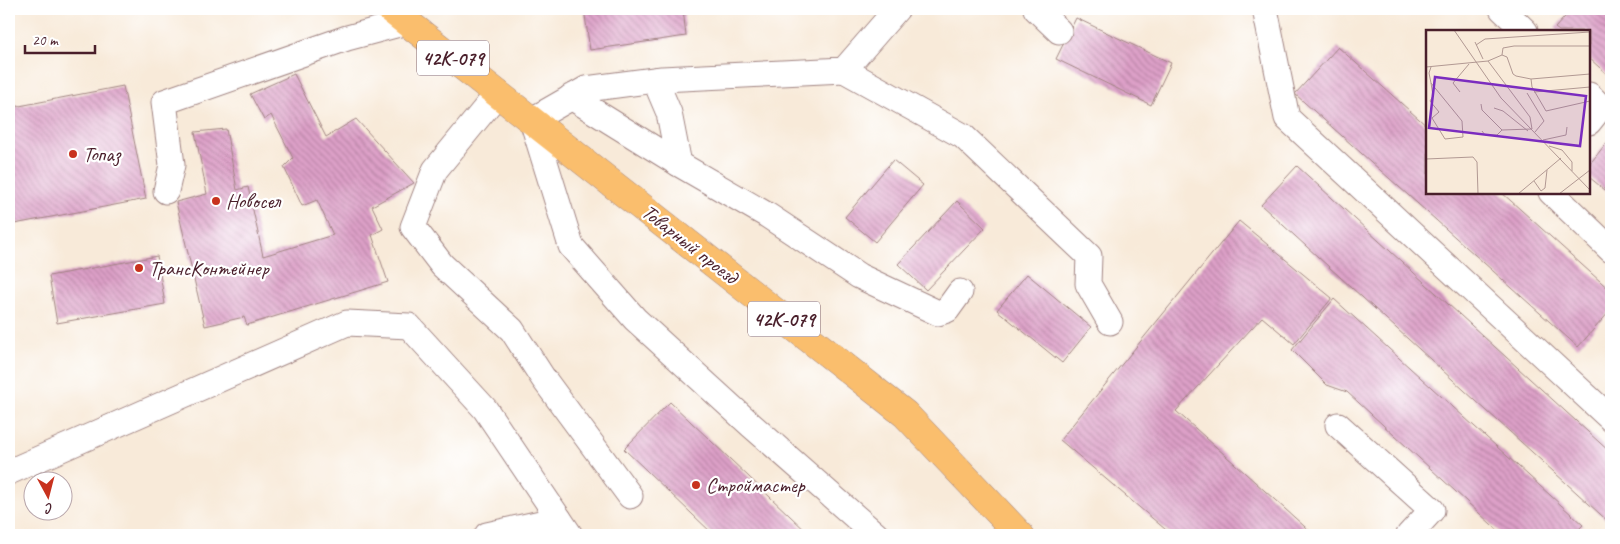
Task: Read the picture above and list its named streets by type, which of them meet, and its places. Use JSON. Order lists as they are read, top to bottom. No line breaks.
{"streets":{"main road":["42К-079","Товарный проезд"]},"places":["Топаз","Новосел","ТрансКонтейнер","Строймастер"],"scale_bar":"20 m","north":"bottom"}
